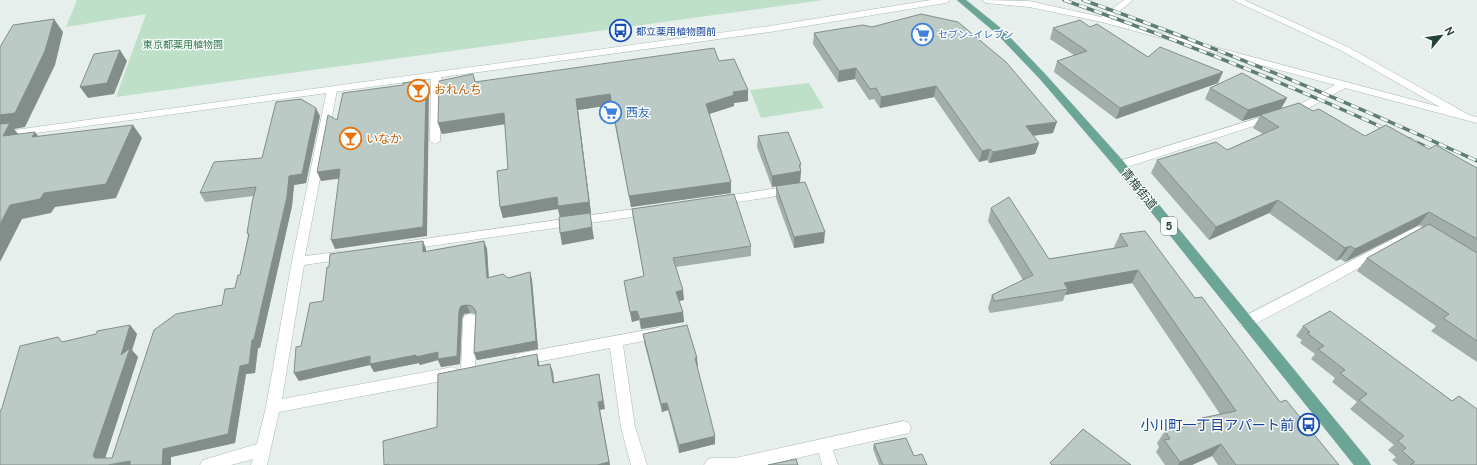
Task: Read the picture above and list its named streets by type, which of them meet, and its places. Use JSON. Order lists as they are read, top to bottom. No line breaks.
{"streets":{"main road":["青梅街道","5"]},"parks":["東京都薬用植物園"],"places":{"bus stop":["都立薬用植物園前","小川町一丁目アパート前"],"supermarket":["セブン-イレブン","西友"],"bar":["おれんち","いなか"]},"north":"top right"}
